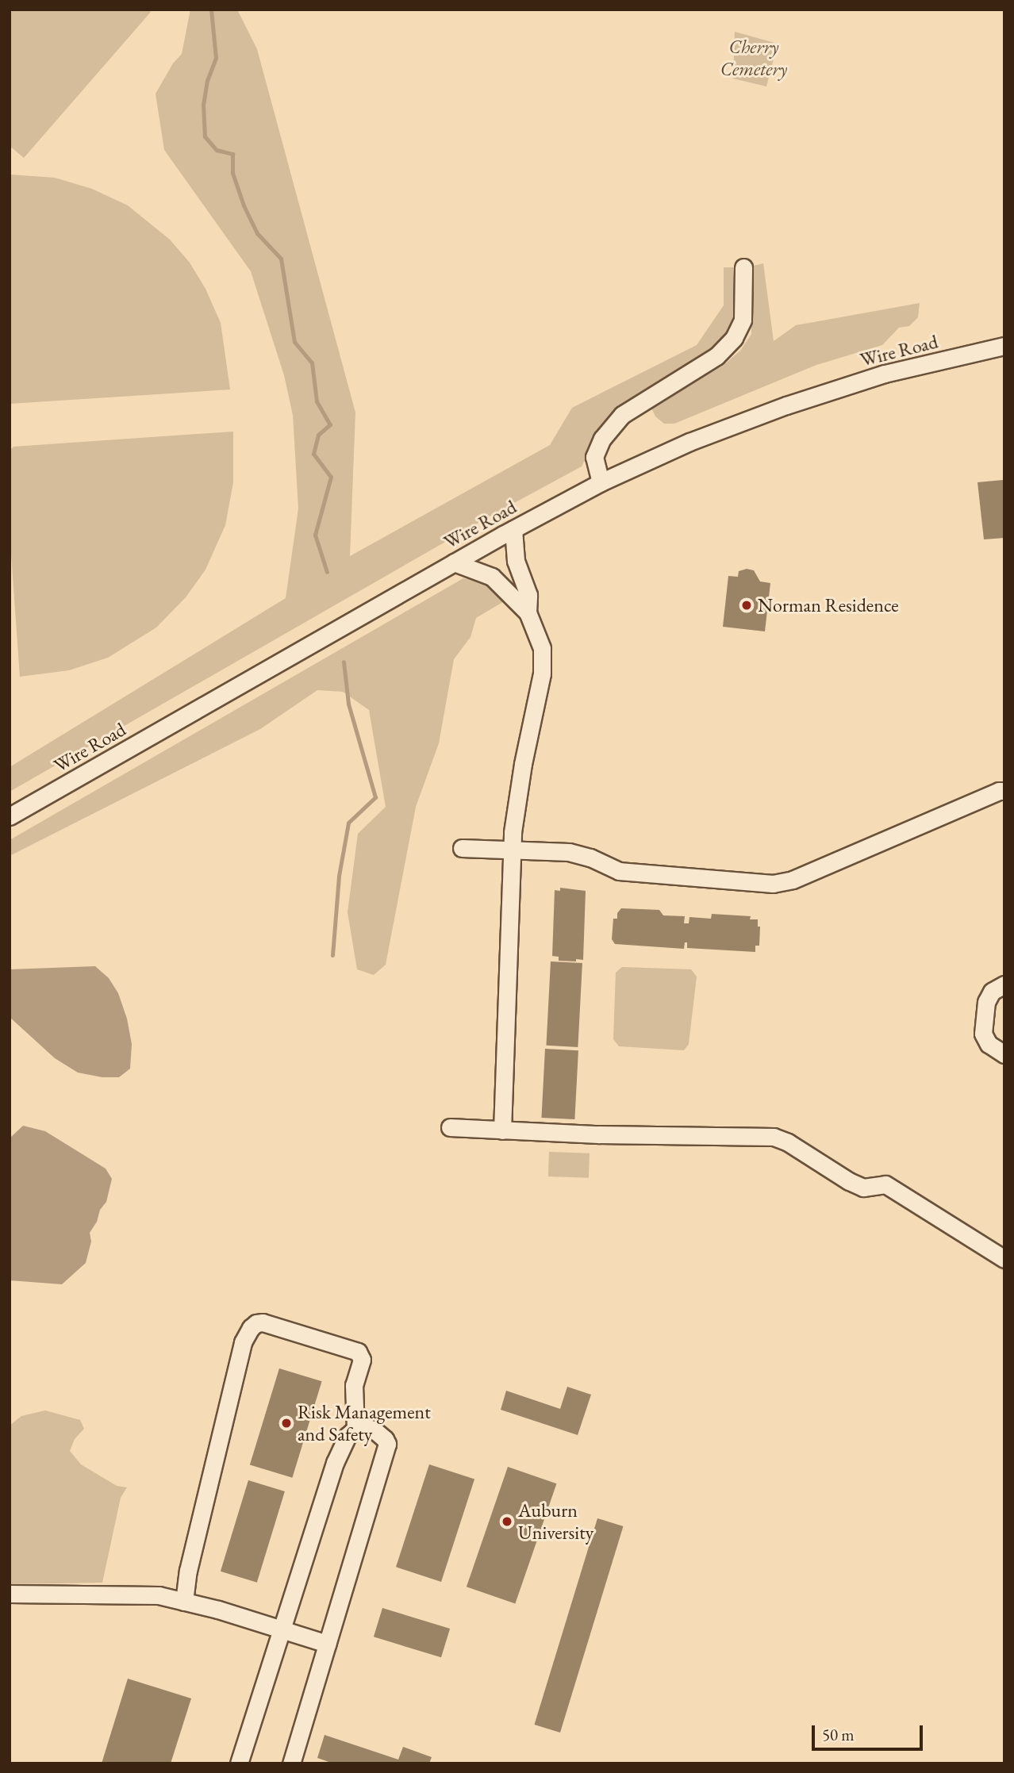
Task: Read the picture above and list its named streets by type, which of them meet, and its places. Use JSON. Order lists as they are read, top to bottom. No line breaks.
{"streets":{"street":["Wire Road"]},"parks":["Cherry Cemetery"],"places":["Norman Residence","Risk Management and Safety","Auburn University"],"scale_bar":"50 m"}
